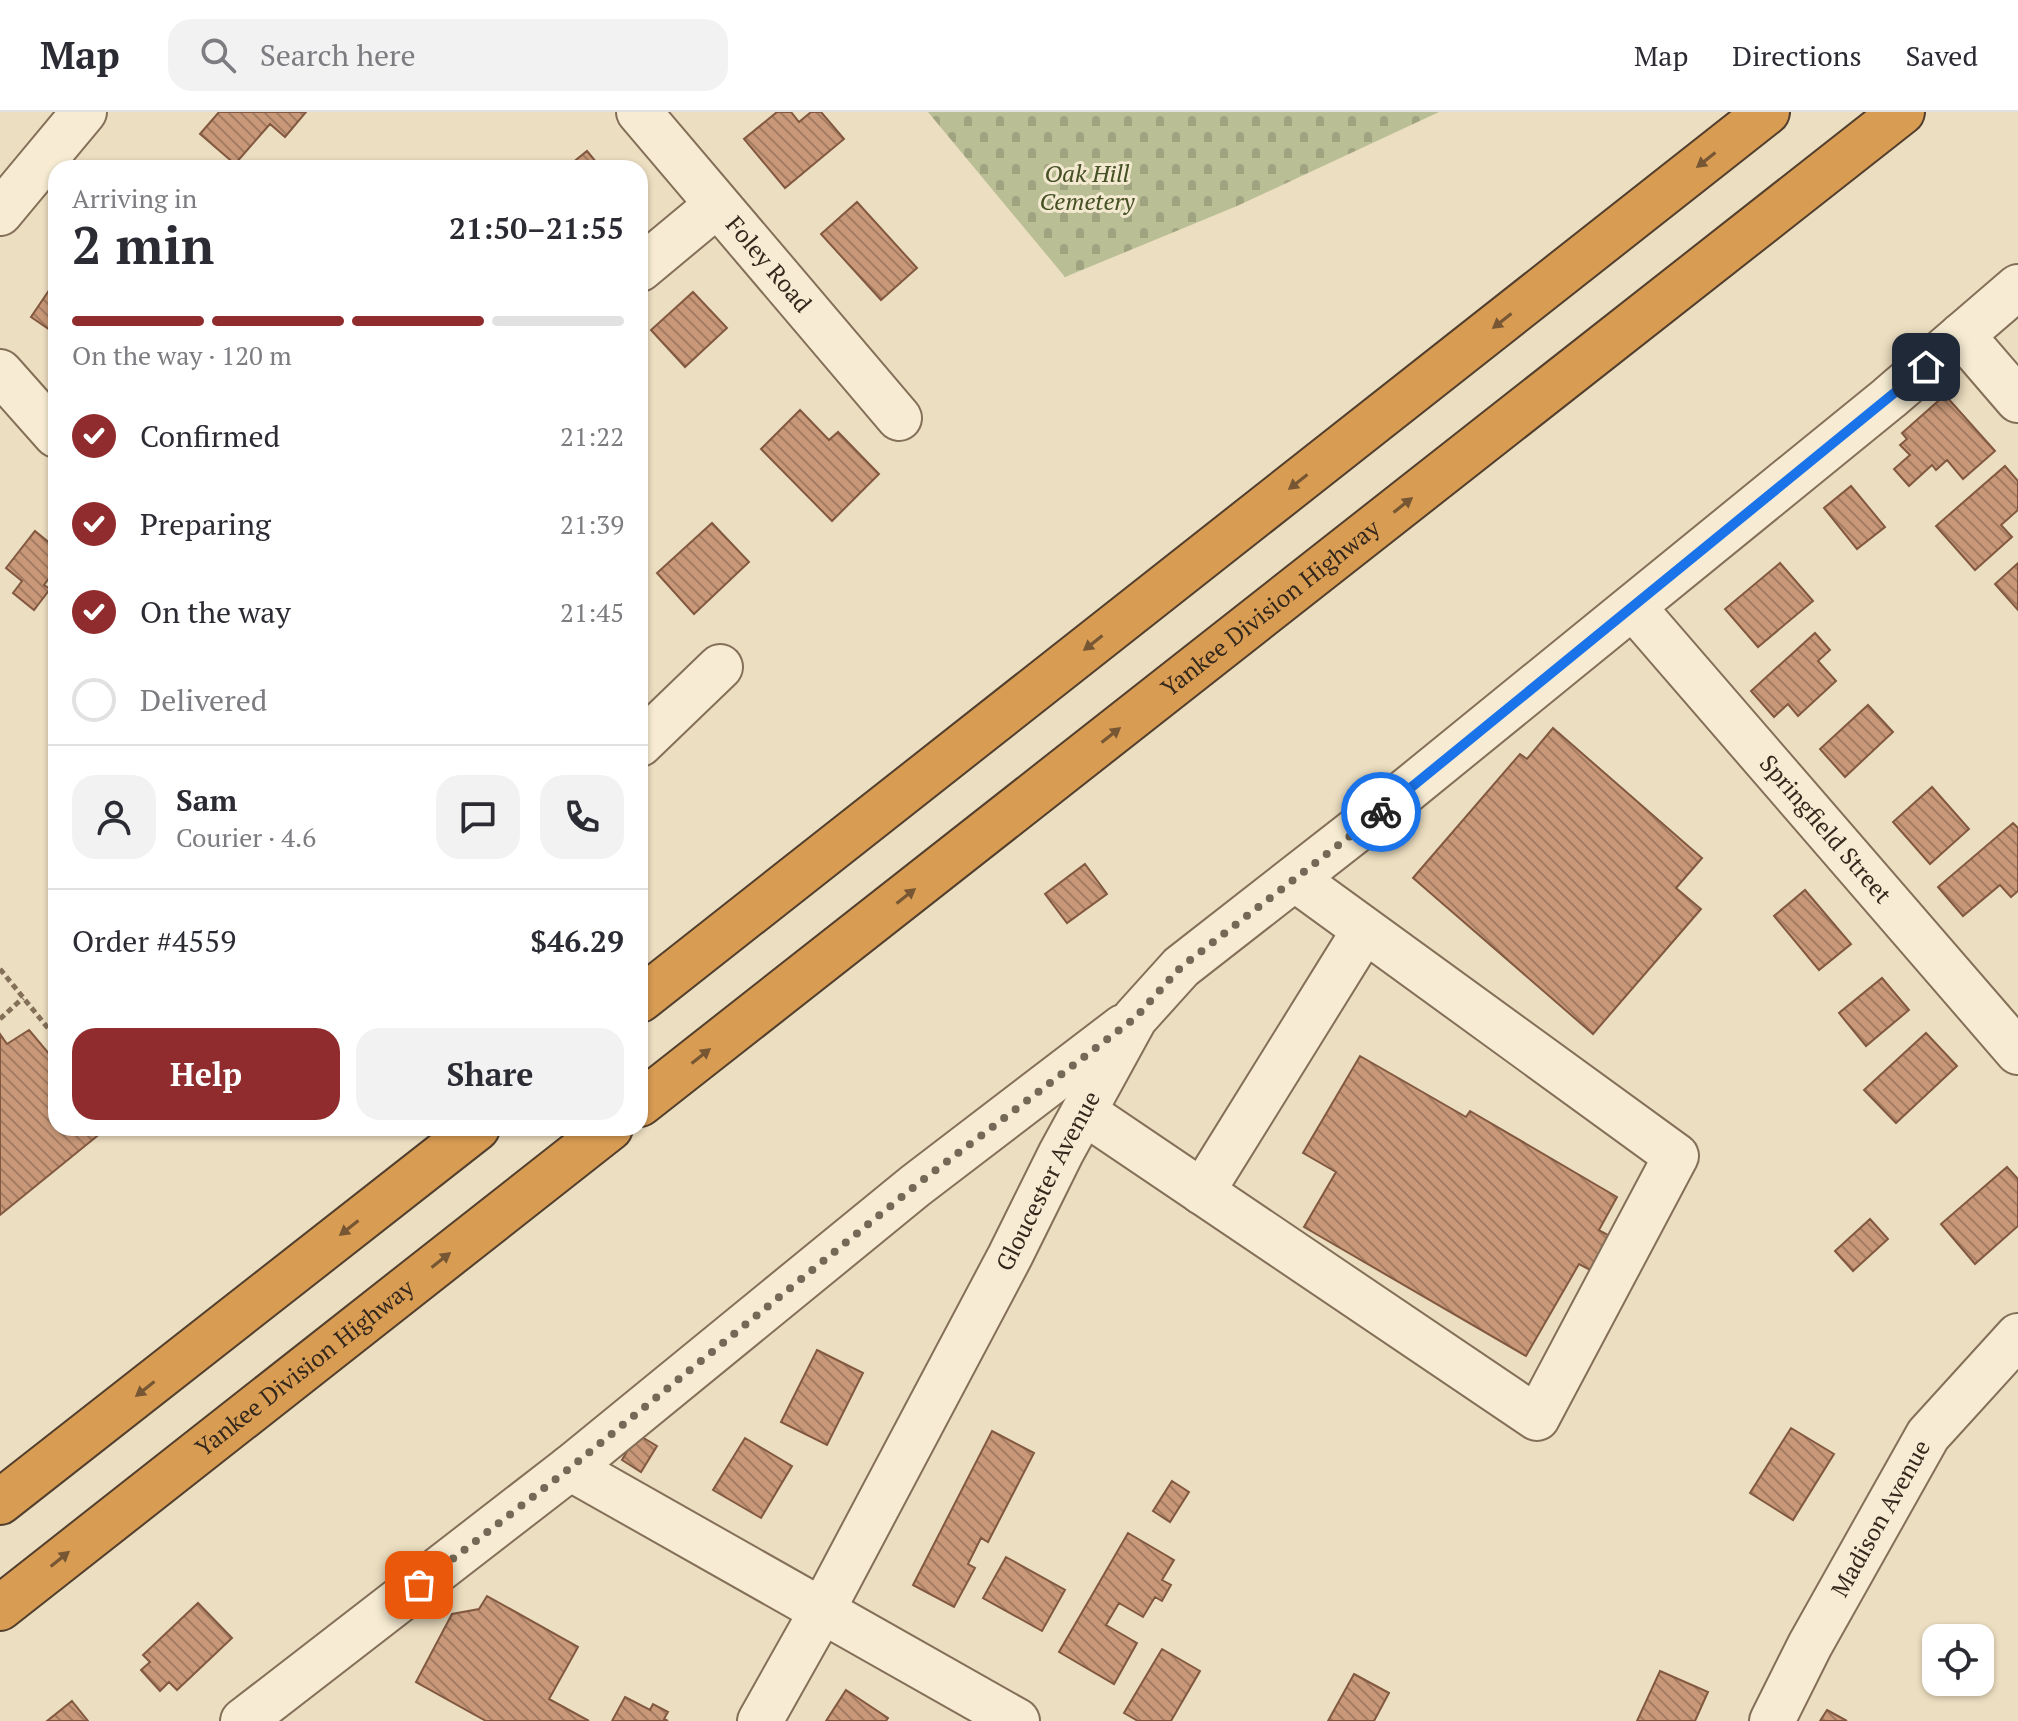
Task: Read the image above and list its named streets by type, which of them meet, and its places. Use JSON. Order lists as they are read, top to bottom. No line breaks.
{"streets":{"highway":["Yankee Division Highway"],"street":["Foley Road","Springfield Street","Gloucester Avenue","Madison Avenue"]},"crossings":[["Springfield Street","Gloucester Avenue"]],"parks":["Oak Hill Cemetery"],"page":{"header":"Map","search":"Search here","nav":["Map","Directions","Saved"],"heading":["2 min","Arriving in","21:50–21:55"],"panel":["Sam","Courier · 4.6","Order #4559","$46.29"],"bar":"On the way · 120 m","list":[["Confirmed","21:22"],["Preparing","21:39"],["On the way","21:45"],"Delivered"],"buttons":["Help","Share"]}}
